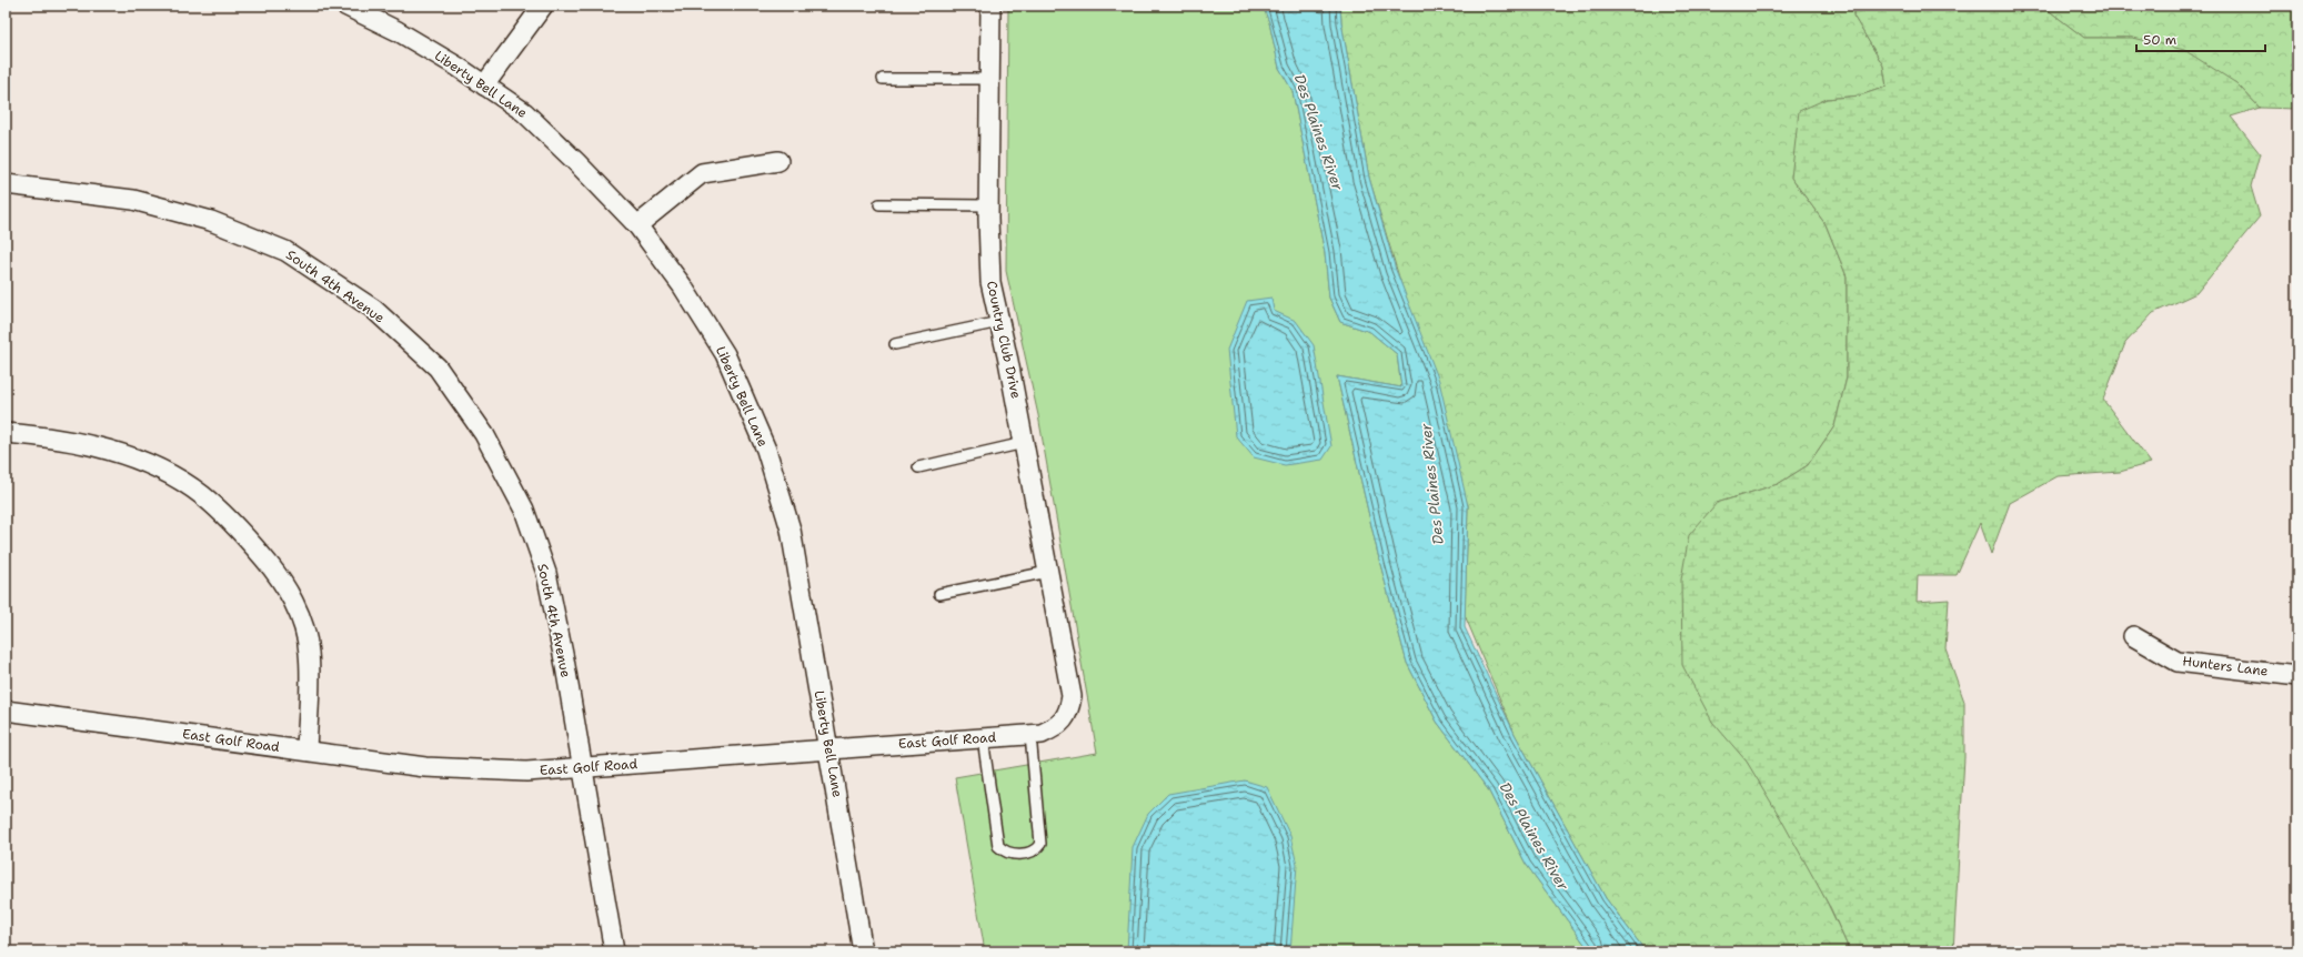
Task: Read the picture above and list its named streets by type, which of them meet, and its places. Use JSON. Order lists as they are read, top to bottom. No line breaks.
{"streets":{"street":["Liberty Bell Lane","South 4th Avenue","Country Club Drive","Hunters Lane","East Golf Road"]},"crossings":[["Liberty Bell Lane","East Golf Road"],["South 4th Avenue","East Golf Road"],["Country Club Drive","East Golf Road"]],"water":["Des Plaines River"],"scale_bar":"50 m"}
